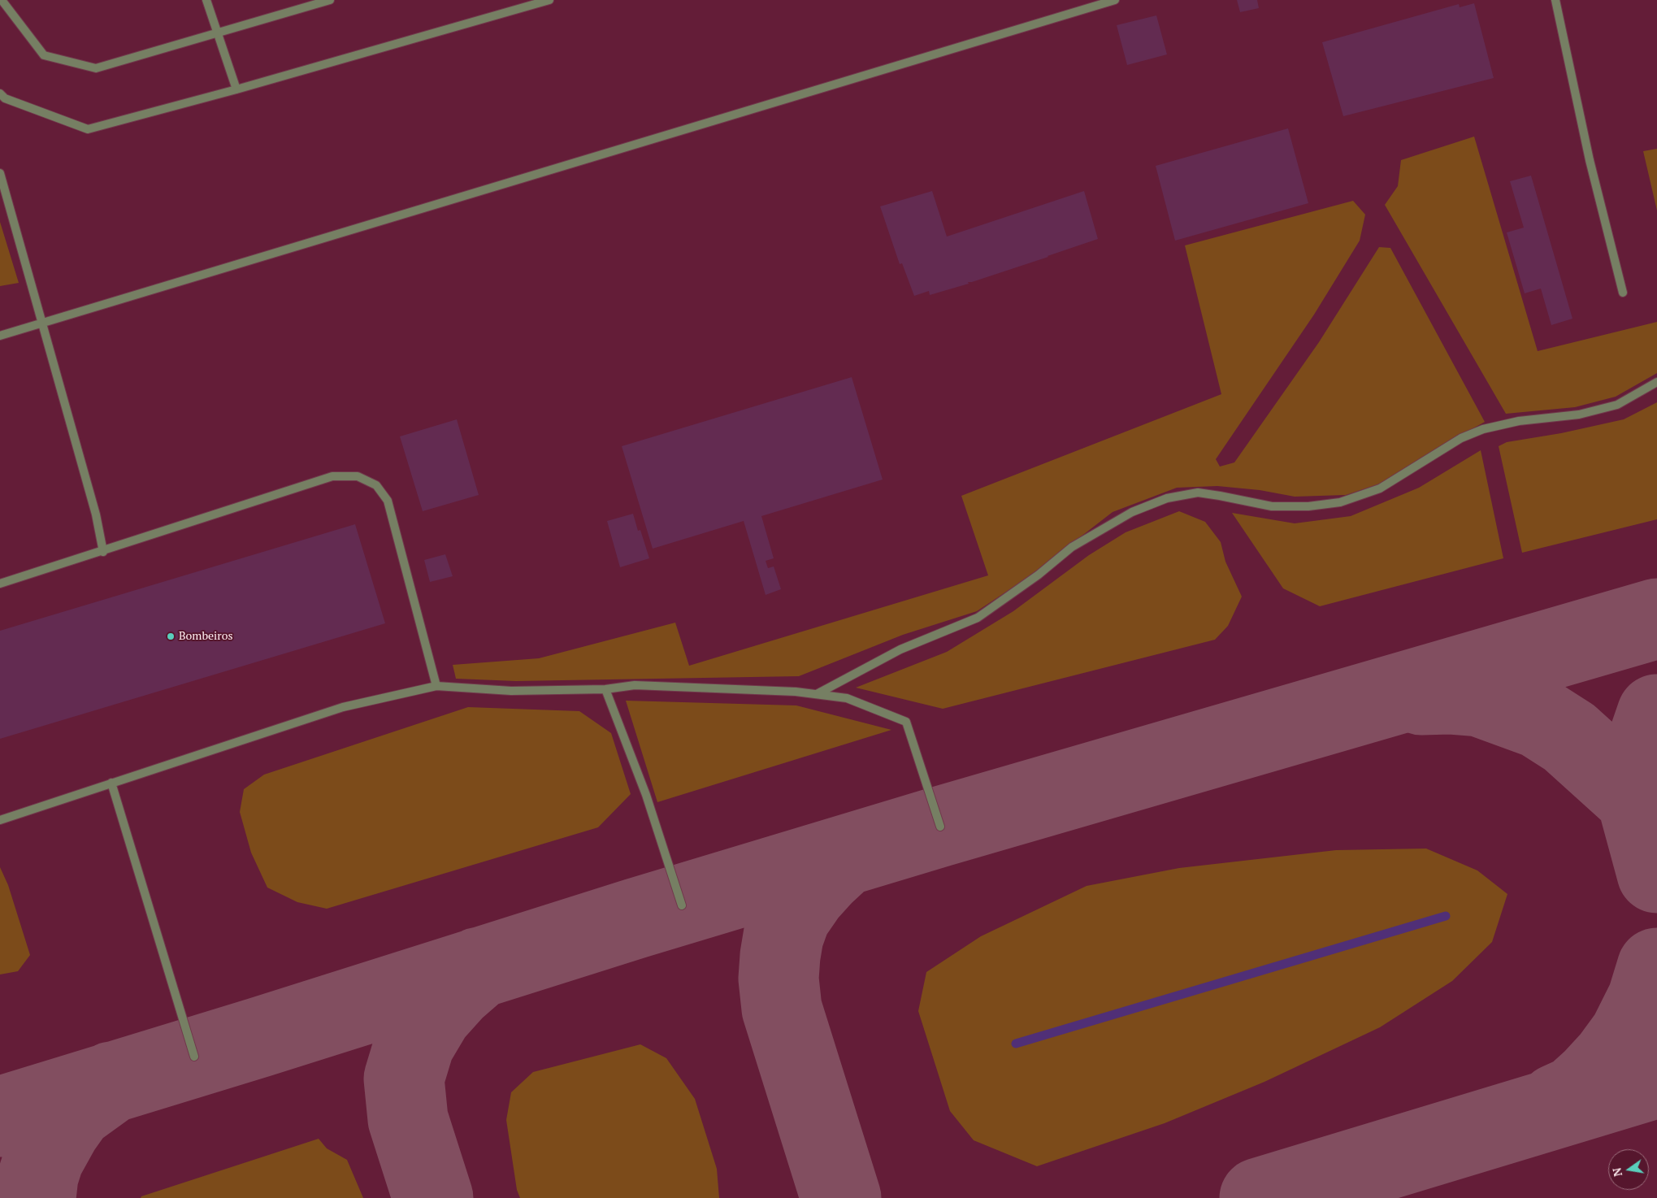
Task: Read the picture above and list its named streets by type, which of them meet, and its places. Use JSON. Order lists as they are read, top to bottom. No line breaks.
{"places":["Bombeiros"],"north":"left"}
